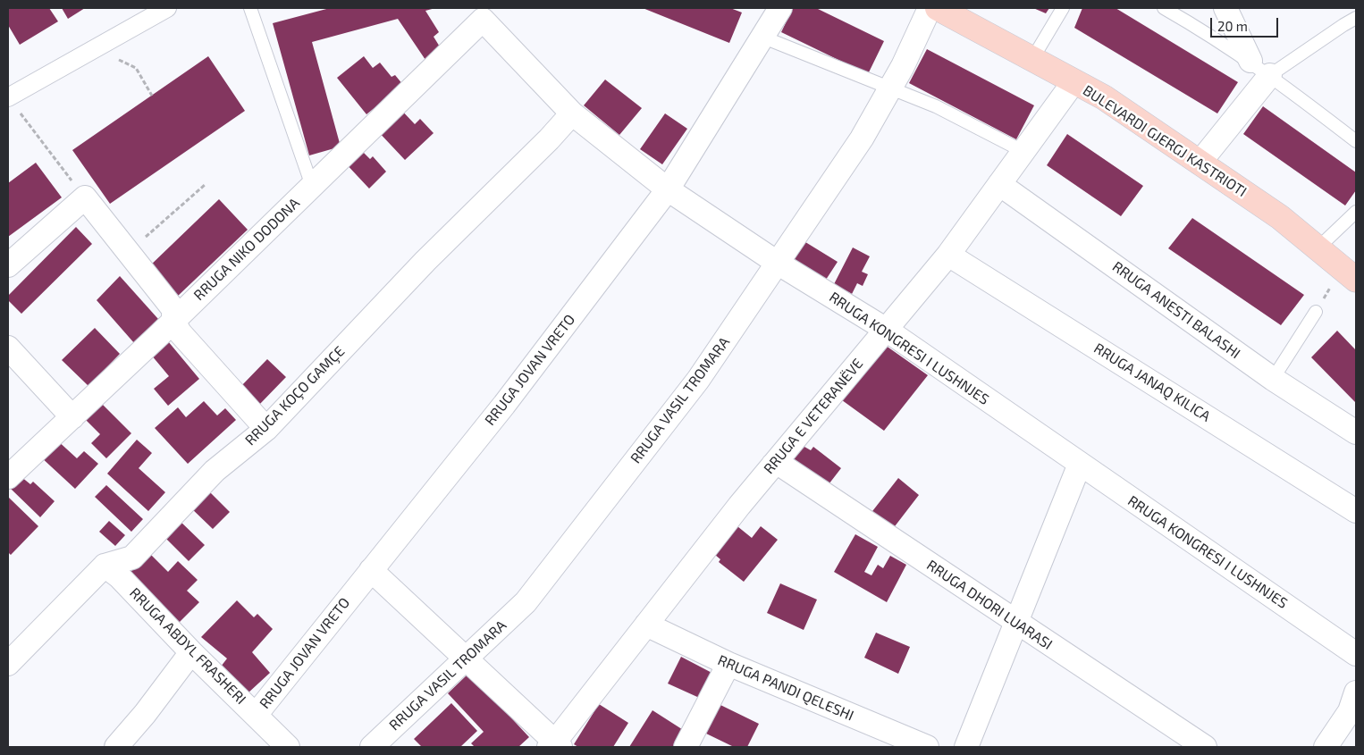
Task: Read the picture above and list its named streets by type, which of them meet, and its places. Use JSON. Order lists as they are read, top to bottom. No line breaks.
{"streets":{"main road":["BULEVARDI GJERGJ KASTRIOTI"],"street":["RRUGA NIKO DODONA","RRUGA ANESTI BALASHI","RRUGA KONGRESI I LUSHNJES","RRUGA JOVAN VRETO","RRUGA JANAQ KILICA","RRUGA KOÇO GAMÇE","RRUGA VASIL TROMARA","RRUGA E VETERANËVE","RRUGA DHORI LUARASI","RRUGA ABDYL FRASHERI","RRUGA PANDI QELESHI"]},"crossings":[["BULEVARDI GJERGJ KASTRIOTI","RRUGA E VETERANËVE"],["RRUGA NIKO DODONA","RRUGA KONGRESI I LUSHNJES"],["RRUGA ANESTI BALASHI","RRUGA E VETERANËVE"],["RRUGA KONGRESI I LUSHNJES","RRUGA JOVAN VRETO"],["RRUGA KONGRESI I LUSHNJES","RRUGA KOÇO GAMÇE"],["RRUGA KONGRESI I LUSHNJES","RRUGA VASIL TROMARA"],["RRUGA KONGRESI I LUSHNJES","RRUGA E VETERANËVE"],["RRUGA JOVAN VRETO","RRUGA ABDYL FRASHERI"],["RRUGA JANAQ KILICA","RRUGA E VETERANËVE"],["RRUGA KOÇO GAMÇE","RRUGA ABDYL FRASHERI"],["RRUGA E VETERANËVE","RRUGA DHORI LUARASI"],["RRUGA E VETERANËVE","RRUGA PANDI QELESHI"]],"scale_bar":"20 m"}
